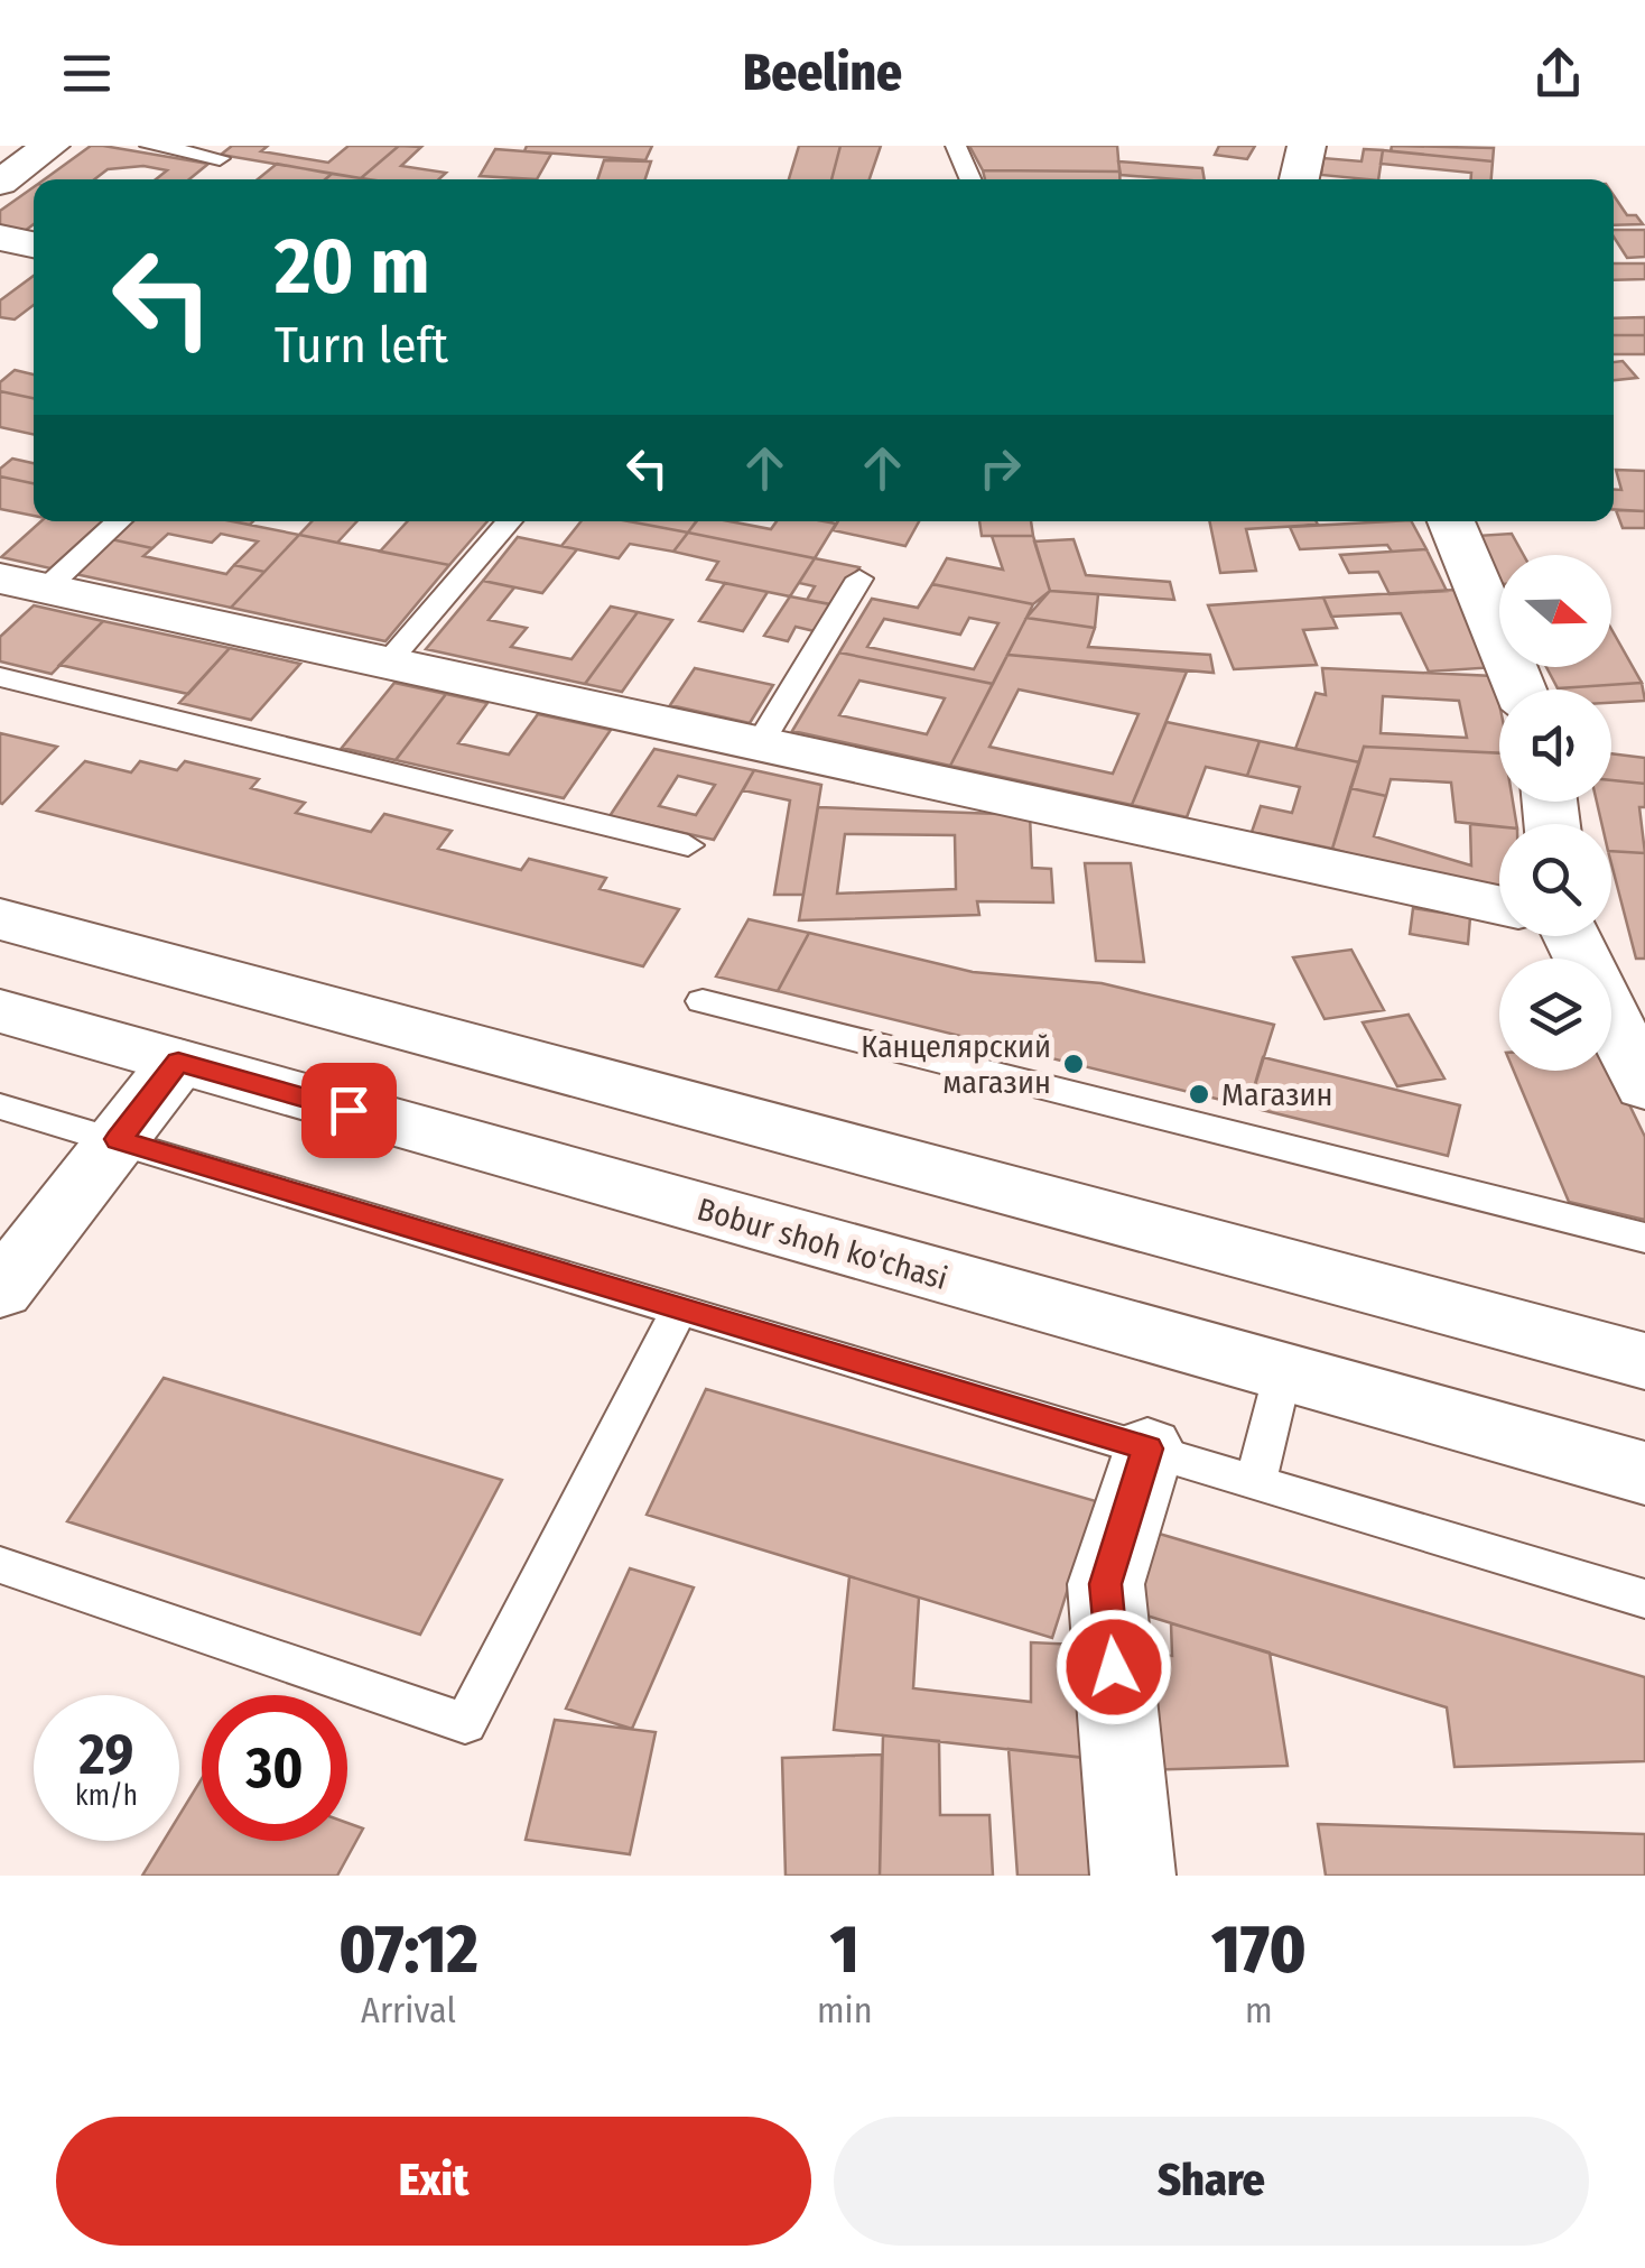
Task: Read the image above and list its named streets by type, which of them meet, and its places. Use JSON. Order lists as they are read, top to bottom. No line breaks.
{"streets":{"street":["Bobur shoh ko'chasi"]},"places":["Канцелярский магазин","Магазин"],"north":"right","page":{"header":"Beeline","turn":["20 m","Turn left"],"speed":"29 km/h","limit":"30","eta":["07:12","Arrival","1","min","170","m"],"buttons":["Exit","Share"]}}
